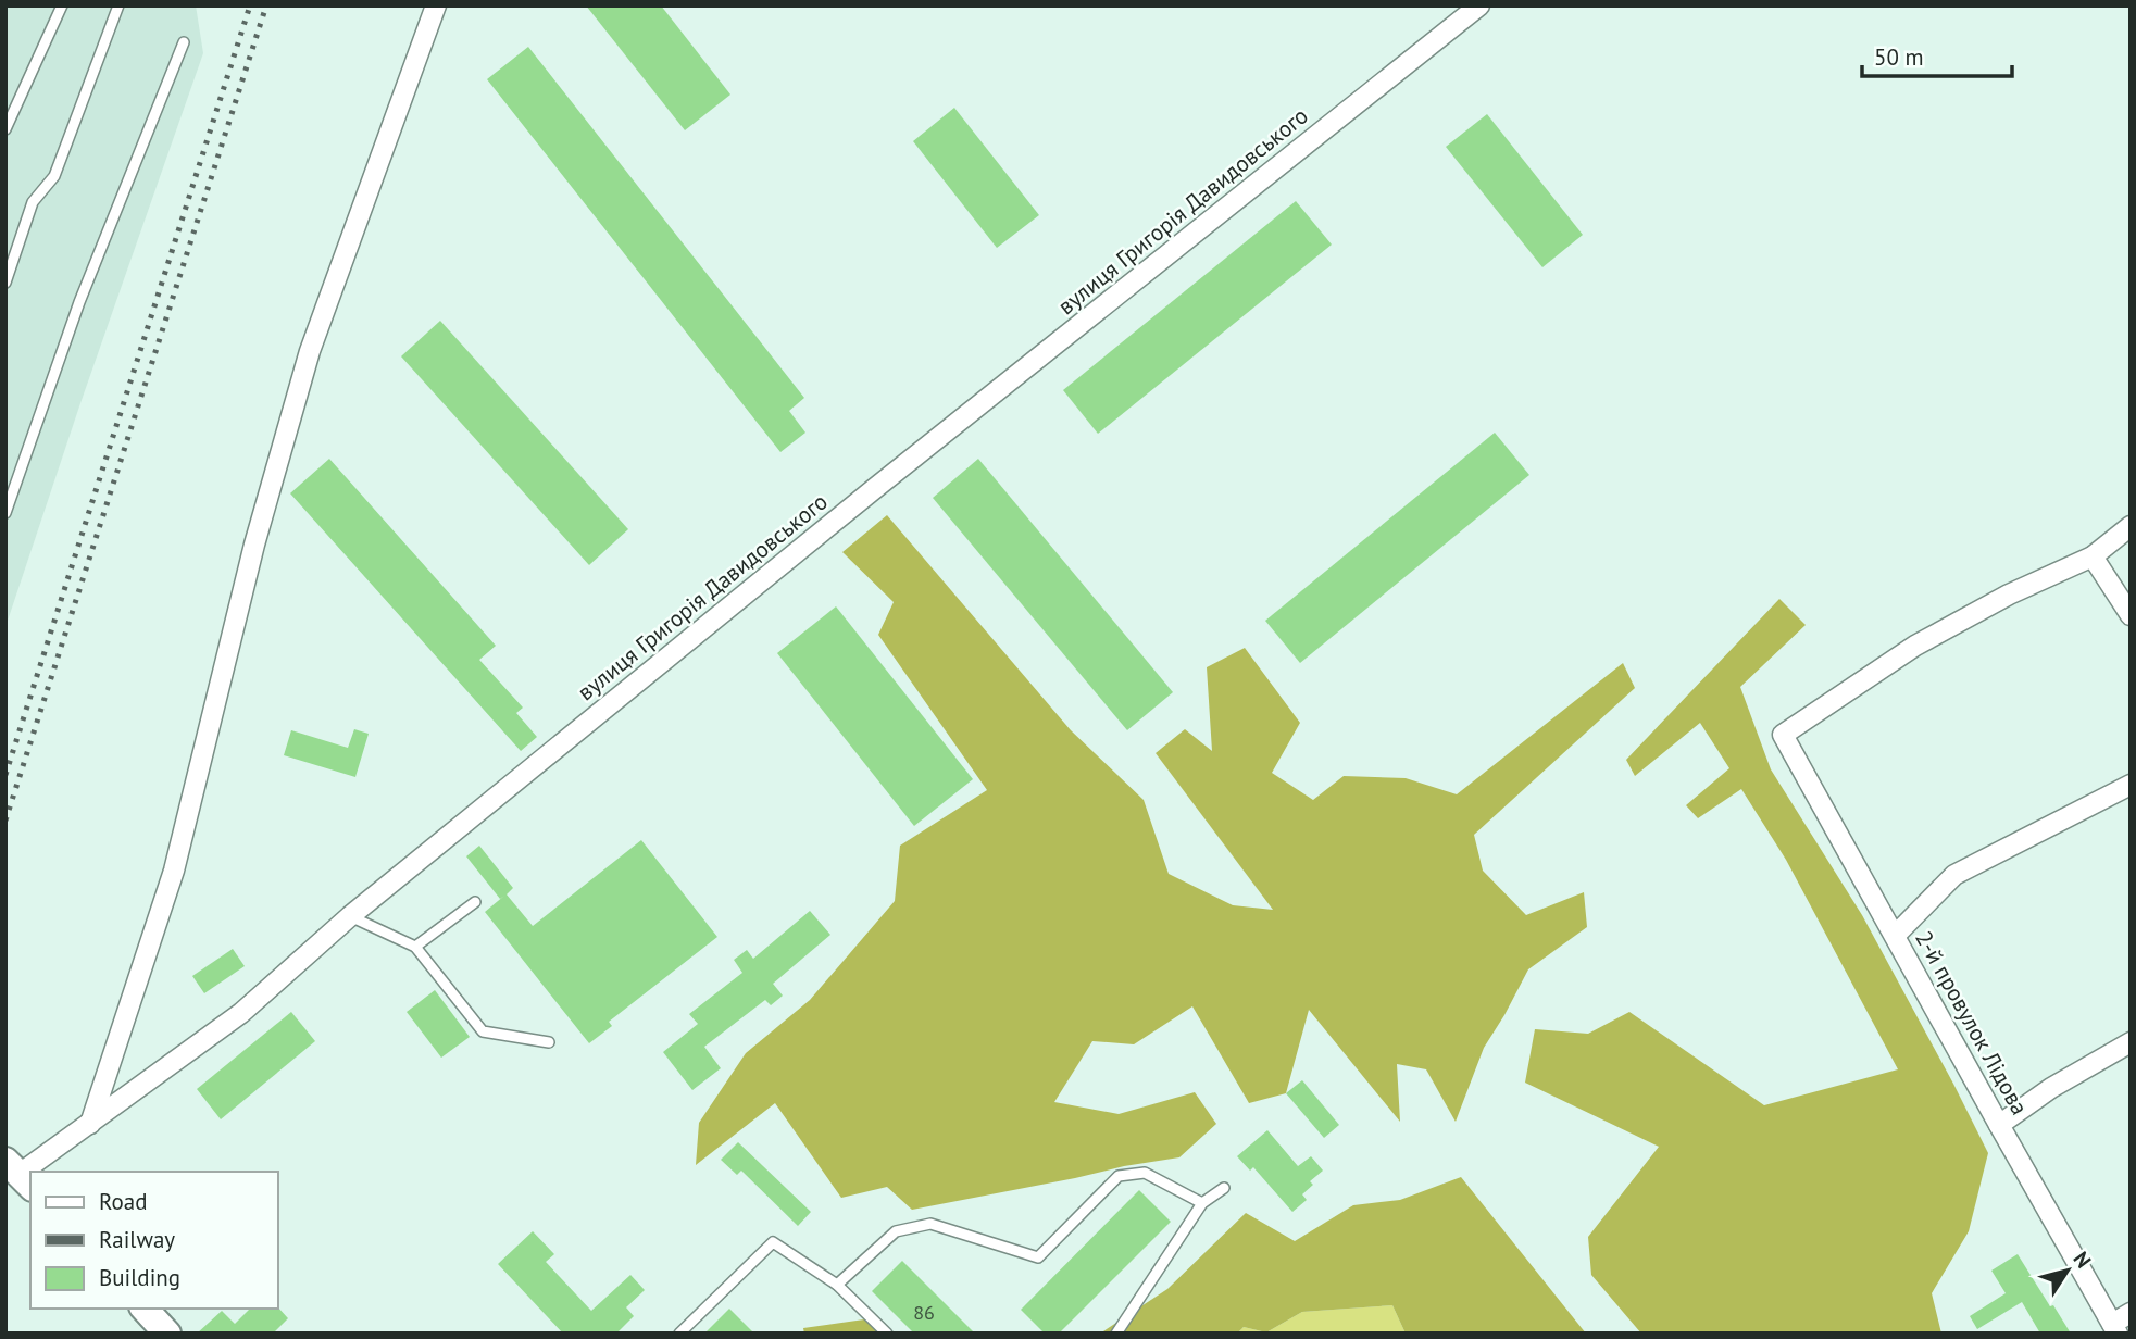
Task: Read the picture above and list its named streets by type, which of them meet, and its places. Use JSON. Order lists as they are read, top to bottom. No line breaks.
{"streets":{"street":["вулиця Григорія Давидовського","2-й провулок Лідова"]},"house_numbers":["86"],"legend":["Road","Railway","Building"],"scale_bar":"50 m","north":"top right"}
